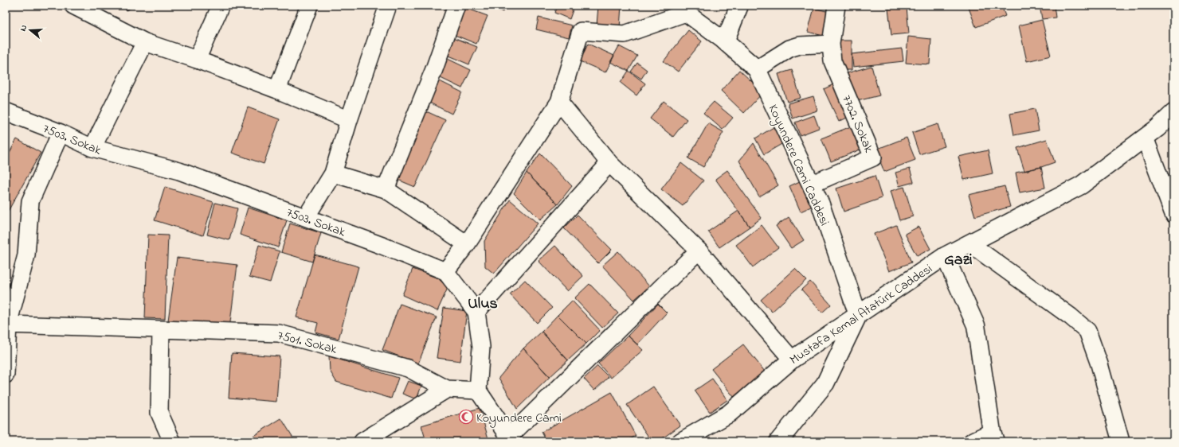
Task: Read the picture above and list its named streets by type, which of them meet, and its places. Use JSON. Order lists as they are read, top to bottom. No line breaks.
{"streets":{"street":["7702. Sokak","7503. Sokak","Koyundere Cami Caddesi","Mustafa Kemal Atatürk Caddesi","7501. Sokak"]},"crossings":[["7702. Sokak","Koyundere Cami Caddesi"],["Koyundere Cami Caddesi","Mustafa Kemal Atatürk Caddesi"]],"districts":["Gazi","Ulus"],"places":{"mosque":["Koyundere Cami"]},"north":"left"}
